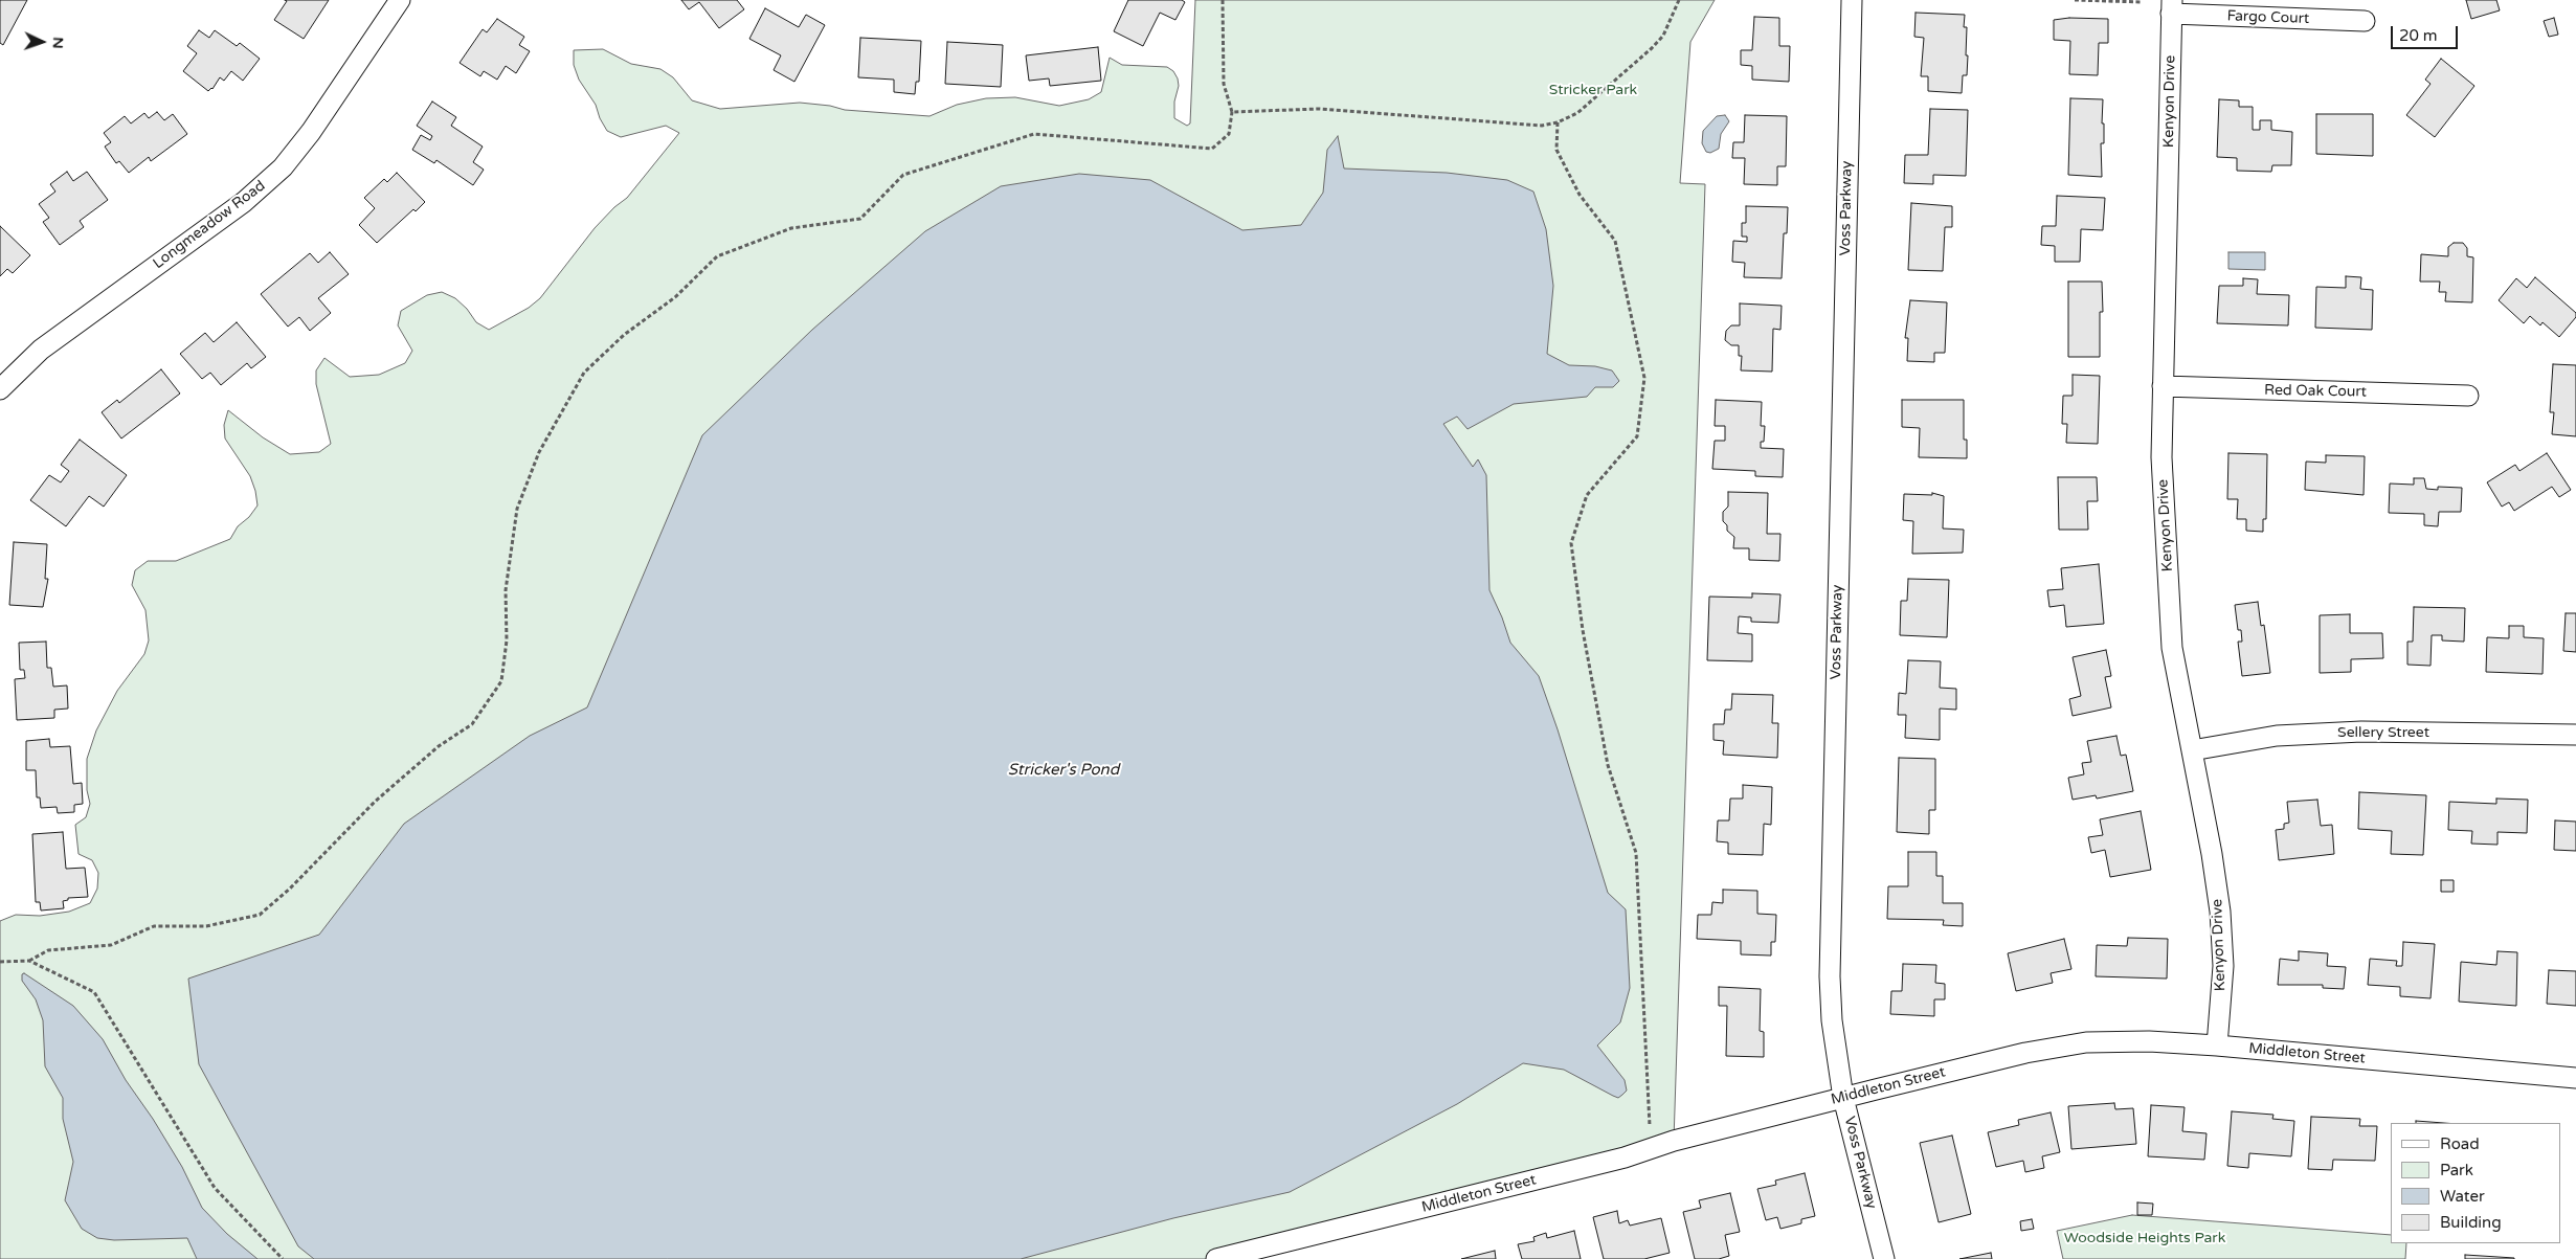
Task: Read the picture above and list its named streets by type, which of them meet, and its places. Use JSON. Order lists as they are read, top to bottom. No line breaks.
{"streets":{"street":["Fargo Court","Kenyon Drive","Voss Parkway","Longmeadow Road","Red Oak Court","Sellery Street","Middleton Street"]},"crossings":[["Fargo Court","Kenyon Drive"],["Kenyon Drive","Red Oak Court"],["Kenyon Drive","Sellery Street"],["Kenyon Drive","Middleton Street"],["Voss Parkway","Middleton Street"]],"water":["Stricker's Pond"],"parks":["Stricker Park","Woodside Heights Park"],"legend":["Road","Park","Water","Building"],"scale_bar":"20 m","north":"right"}
